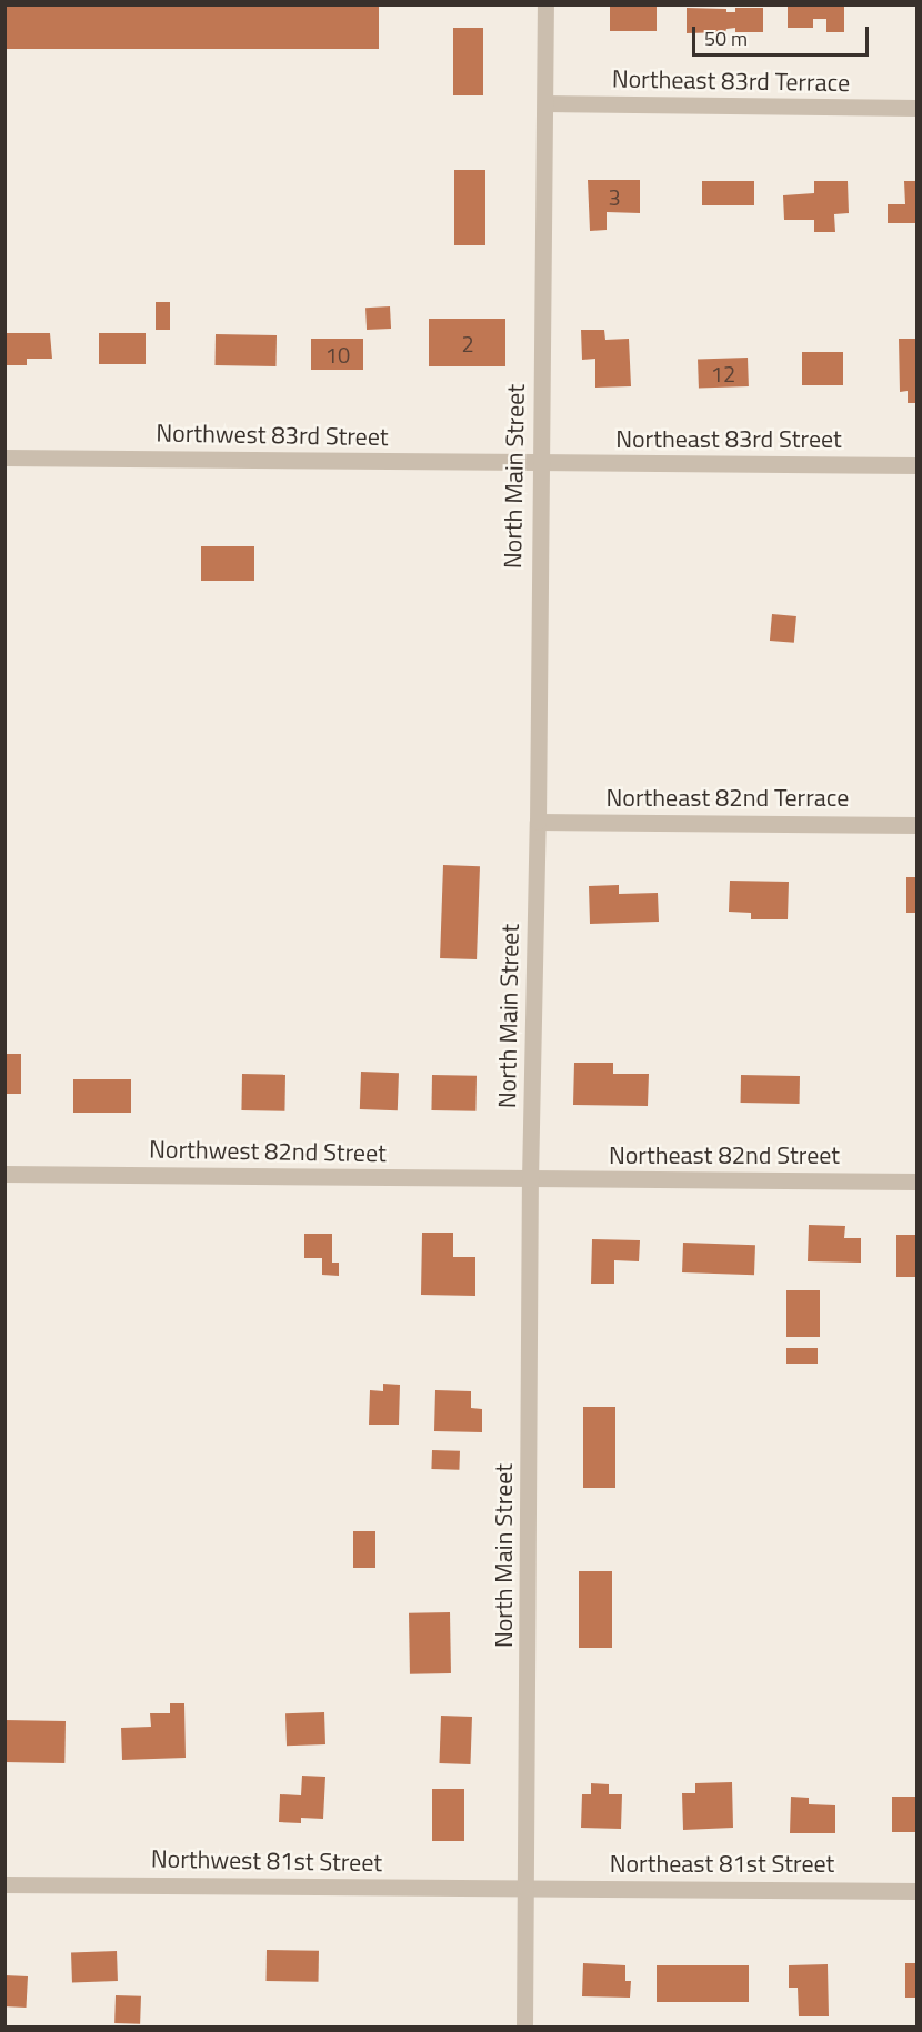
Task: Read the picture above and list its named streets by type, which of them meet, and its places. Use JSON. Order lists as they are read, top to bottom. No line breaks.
{"streets":{"street":["Northeast 83rd Terrace","Northwest 83rd Street","Northeast 83rd Street","North Main Street","Northeast 82nd Terrace","Northwest 82nd Street","Northeast 82nd Street","Northwest 81st Street","Northeast 81st Street"]},"crossings":[["Northeast 83rd Terrace","North Main Street"],["Northwest 83rd Street","Northeast 83rd Street"],["Northwest 83rd Street","North Main Street"],["Northeast 83rd Street","North Main Street"],["North Main Street","Northeast 82nd Terrace"],["North Main Street","Northwest 82nd Street"],["North Main Street","Northeast 82nd Street"],["North Main Street","Northwest 81st Street"],["North Main Street","Northeast 81st Street"],["Northwest 82nd Street","Northeast 82nd Street"],["Northwest 81st Street","Northeast 81st Street"]],"house_numbers":["3","2","10","12"],"scale_bar":"50 m"}
